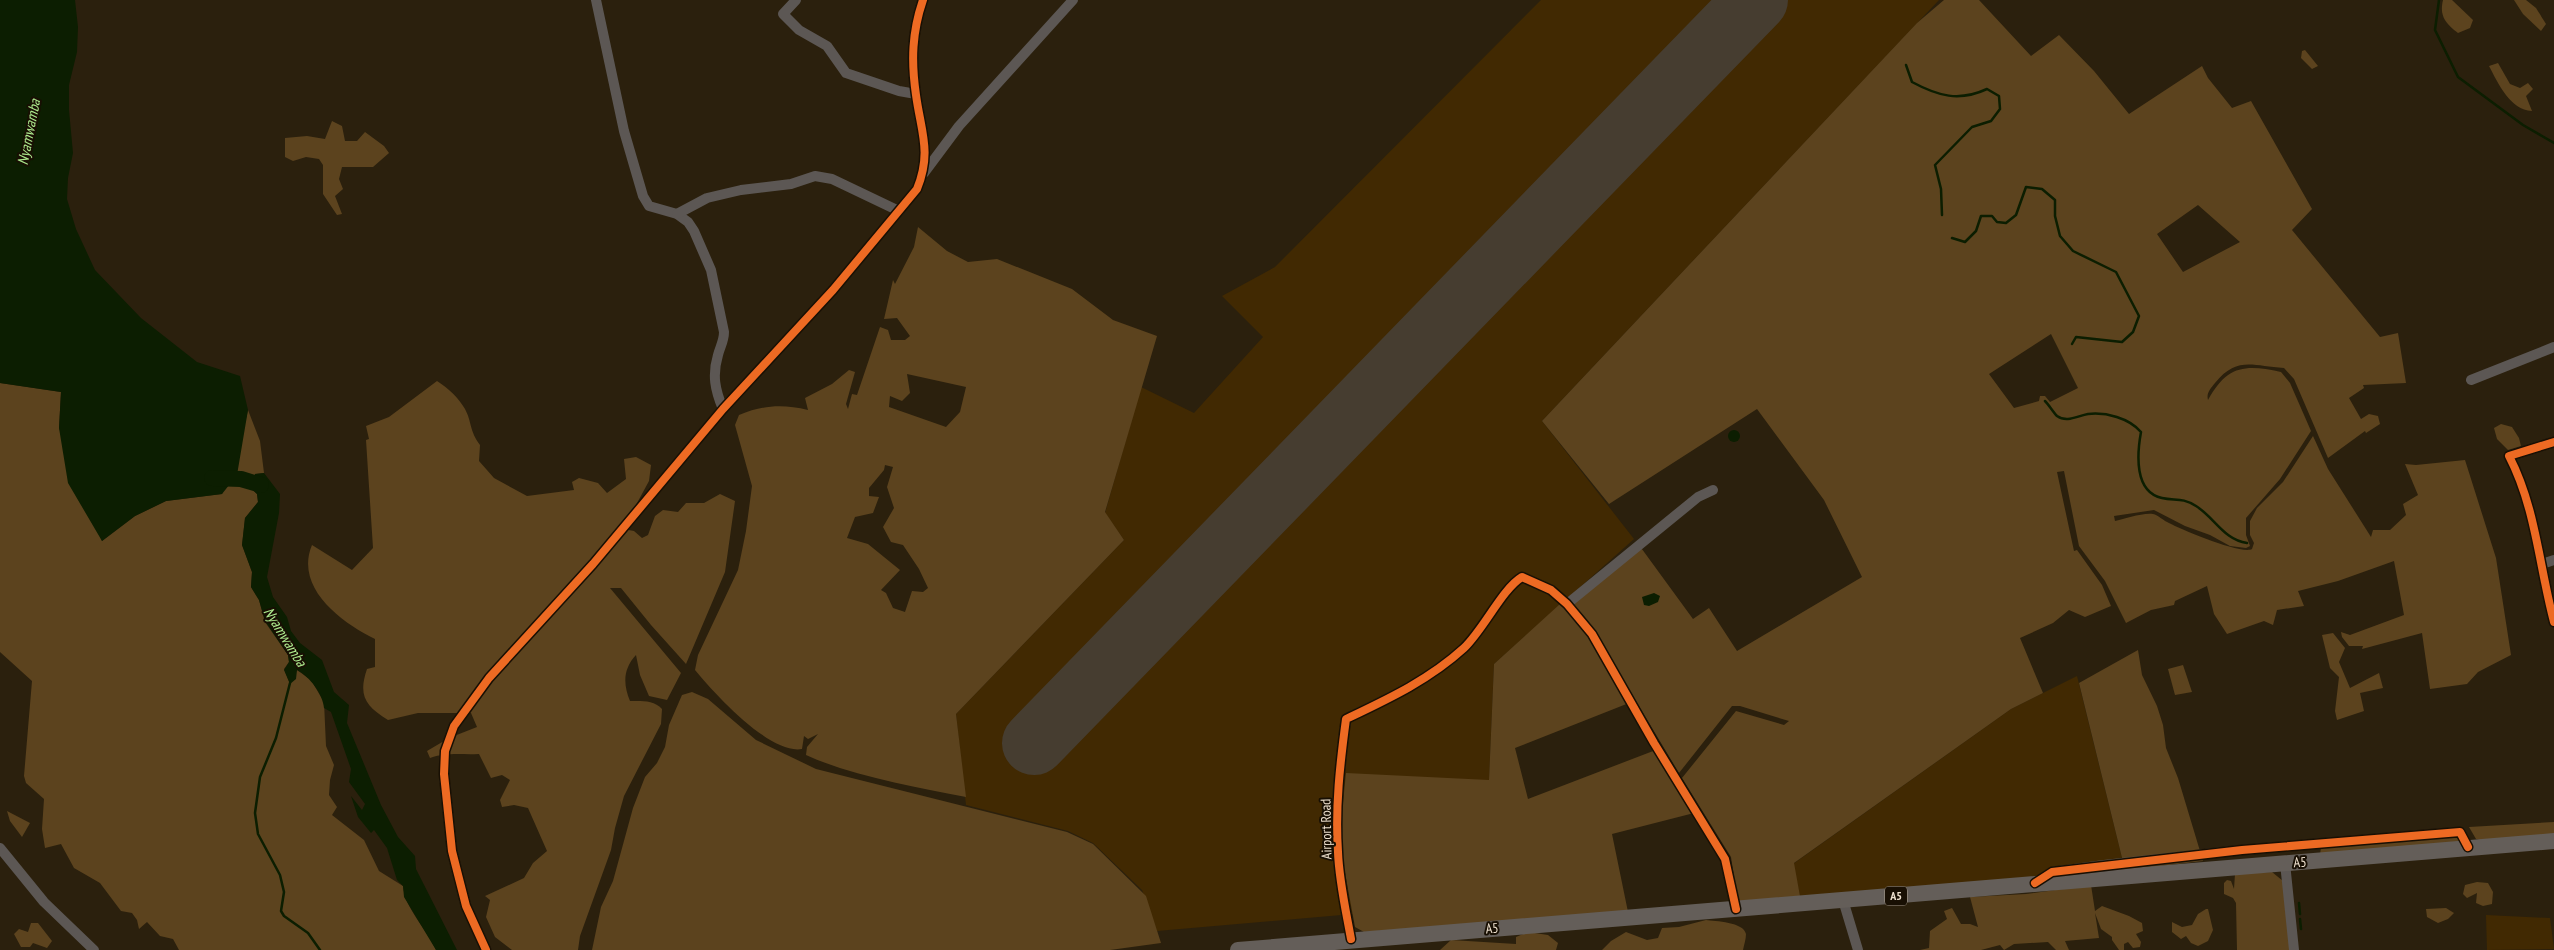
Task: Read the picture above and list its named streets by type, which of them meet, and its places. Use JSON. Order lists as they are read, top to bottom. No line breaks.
{"streets":{"highway":["A5"],"street":["Airport Road"]},"crossings":[["Airport Road","A5"]],"water":["Nyamwamba"]}
